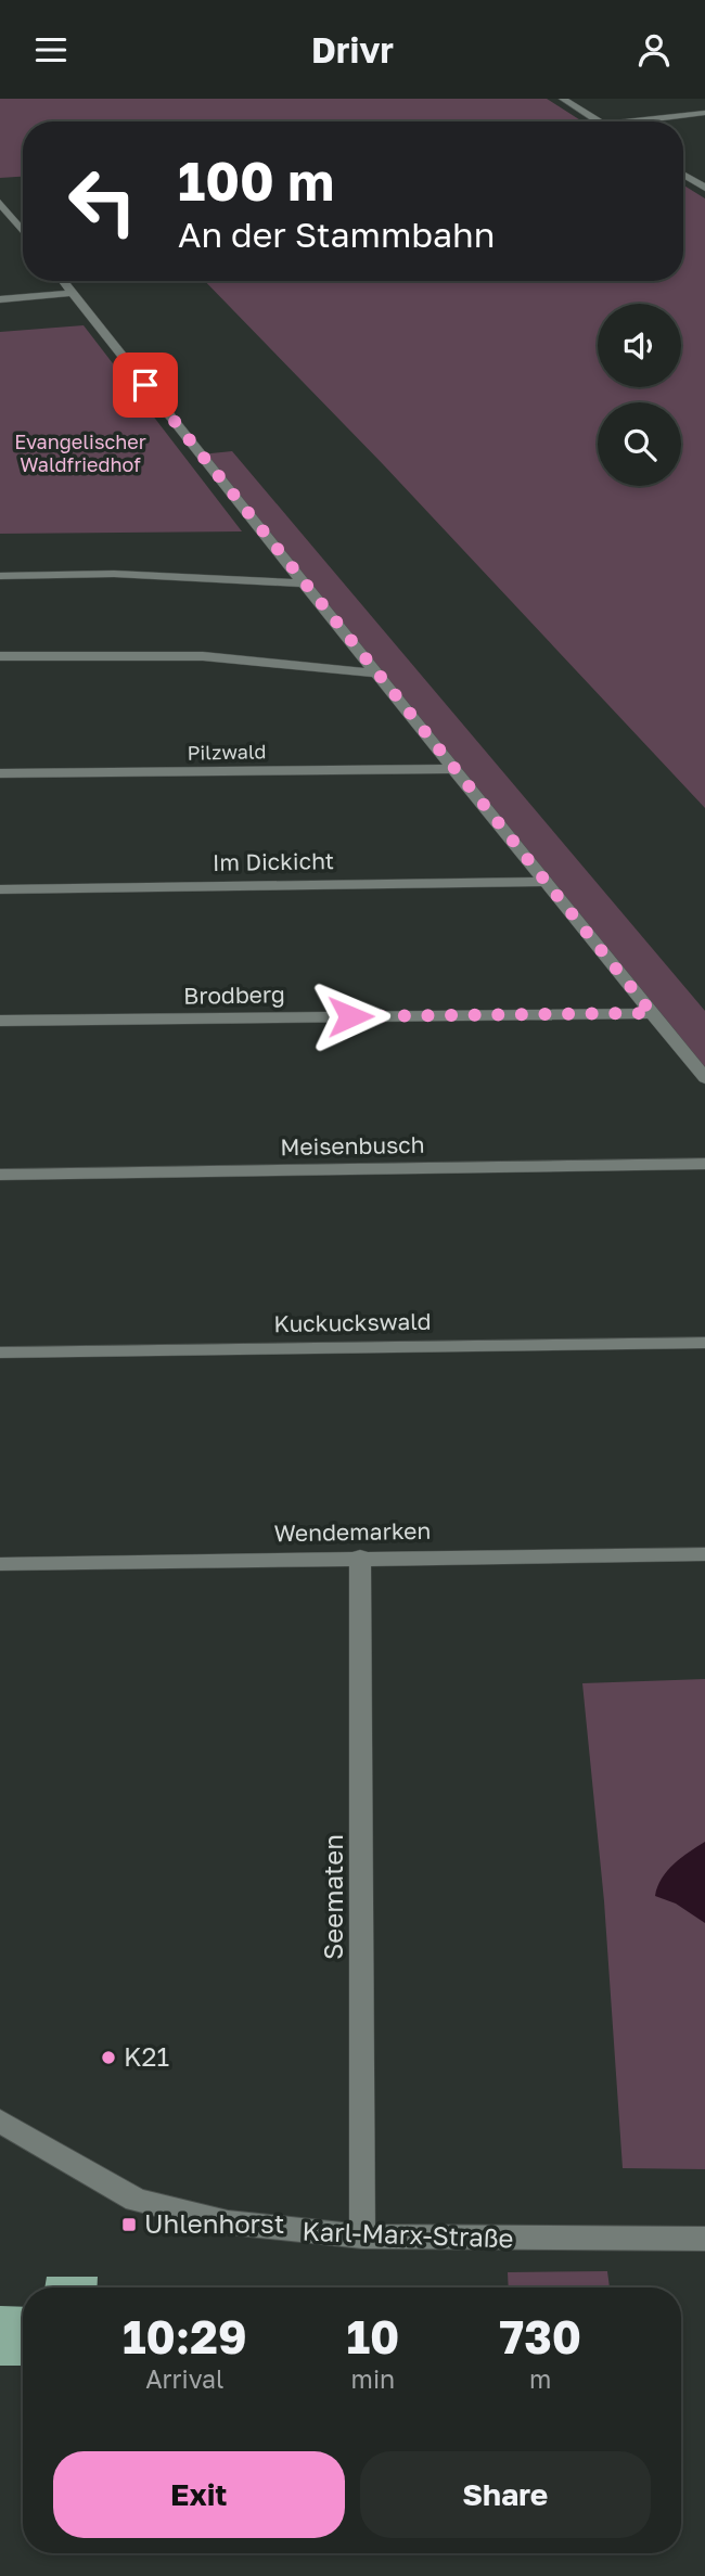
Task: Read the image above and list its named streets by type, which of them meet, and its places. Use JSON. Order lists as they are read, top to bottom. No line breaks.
{"streets":{"street":["Pilzwald","Im Dickicht","Brodberg","Meisenbusch","Kuckuckswald","Wendemarken","Seematen","Karl-Marx-Straße"]},"crossings":[["Wendemarken","Seematen"],["Seematen","Karl-Marx-Straße"]],"parks":["Evangelischer Waldfriedhof"],"places":{"other":["K21"],"transit":["Uhlenhorst"]},"page":{"header":"Drivr","turn":["100 m","An der Stammbahn"],"eta":["10:29","Arrival","10","min","730","m"],"buttons":["Exit","Share"]}}
